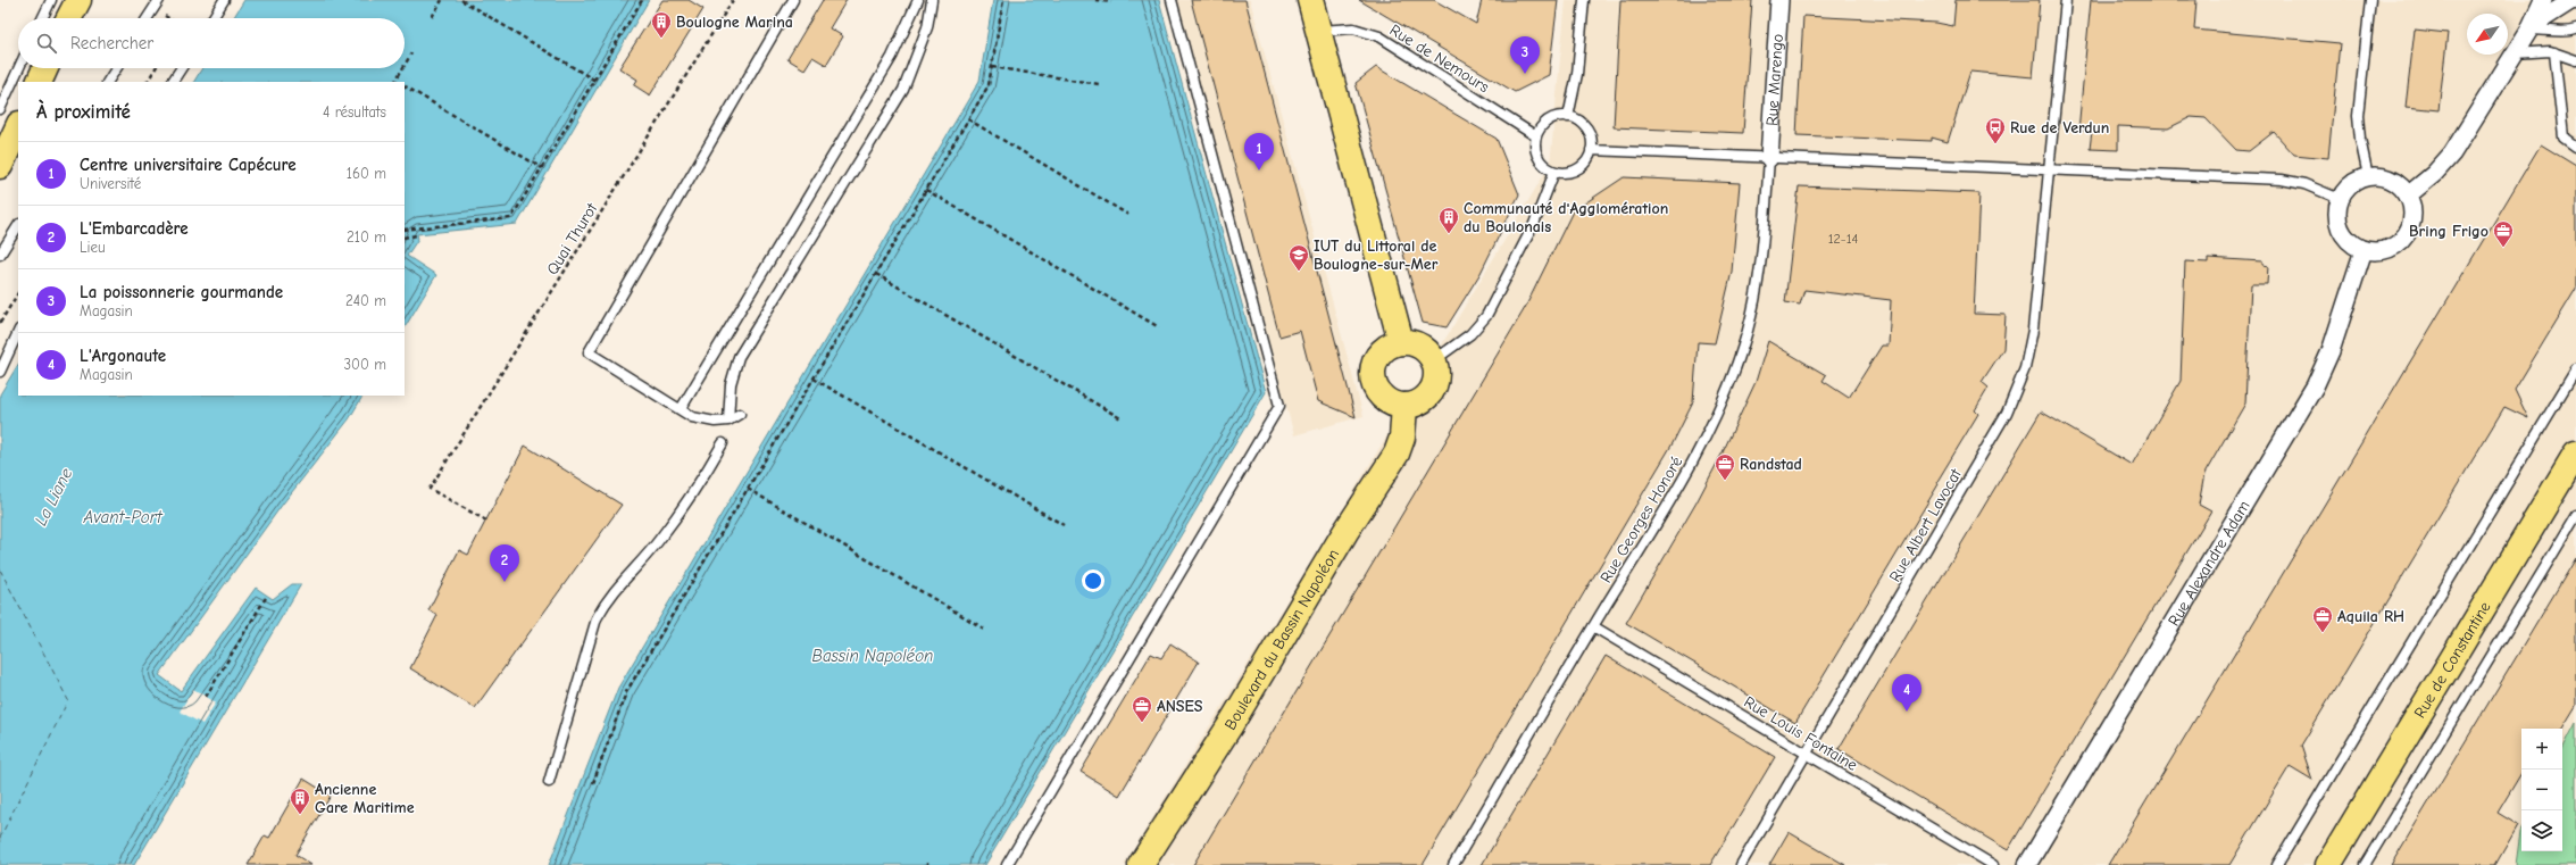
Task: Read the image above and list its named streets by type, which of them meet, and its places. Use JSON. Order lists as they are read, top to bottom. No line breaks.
{"streets":{"main road":["Boulevard du Bassin Napoléon","Rue de Constantine"],"street":["Rue Marengo","Rue Alexandre Adam"],"lane":["Rue de Nemours","Rue Georges Honoré","Rue Albert Lavocat","Rue Louis Fontaine"],"path":["Quai Thurot"]},"crossings":[["Rue Marengo","Rue Georges Honoré"],["Rue Georges Honoré","Rue Louis Fontaine"],["Rue Albert Lavocat","Rue Louis Fontaine"]],"water":["La Liane","Avant-Port","Bassin Napoléon"],"places":{"building":["Boulogne Marina","Communauté d'Agglomération du Boulonais","Ancienne Gare Maritime"],"bus stop":["Rue de Verdun"],"office":["Bring Frigo","Randstad","Aquila RH","ANSES"],"school or university":["IUT du Littoral de Boulogne-sur-Mer"]},"house_numbers":["12-14"],"north":"bottom left","page":{"search":"Rechercher","pins":["3","1","2","4"],"heading":["À proximité","4 résultats"],"list":[{"mark":"1","name":"Centre universitaire Capécure","note":"Université","value":"160 m"},{"mark":"2","name":"L'Embarcadère","note":"Lieu","value":"210 m"},{"mark":"3","name":"La poissonnerie gourmande","note":"Magasin","value":"240 m"},{"mark":"4","name":"L'Argonaute","note":"Magasin","value":"300 m"}],"map_buttons":["+","−"]}}
